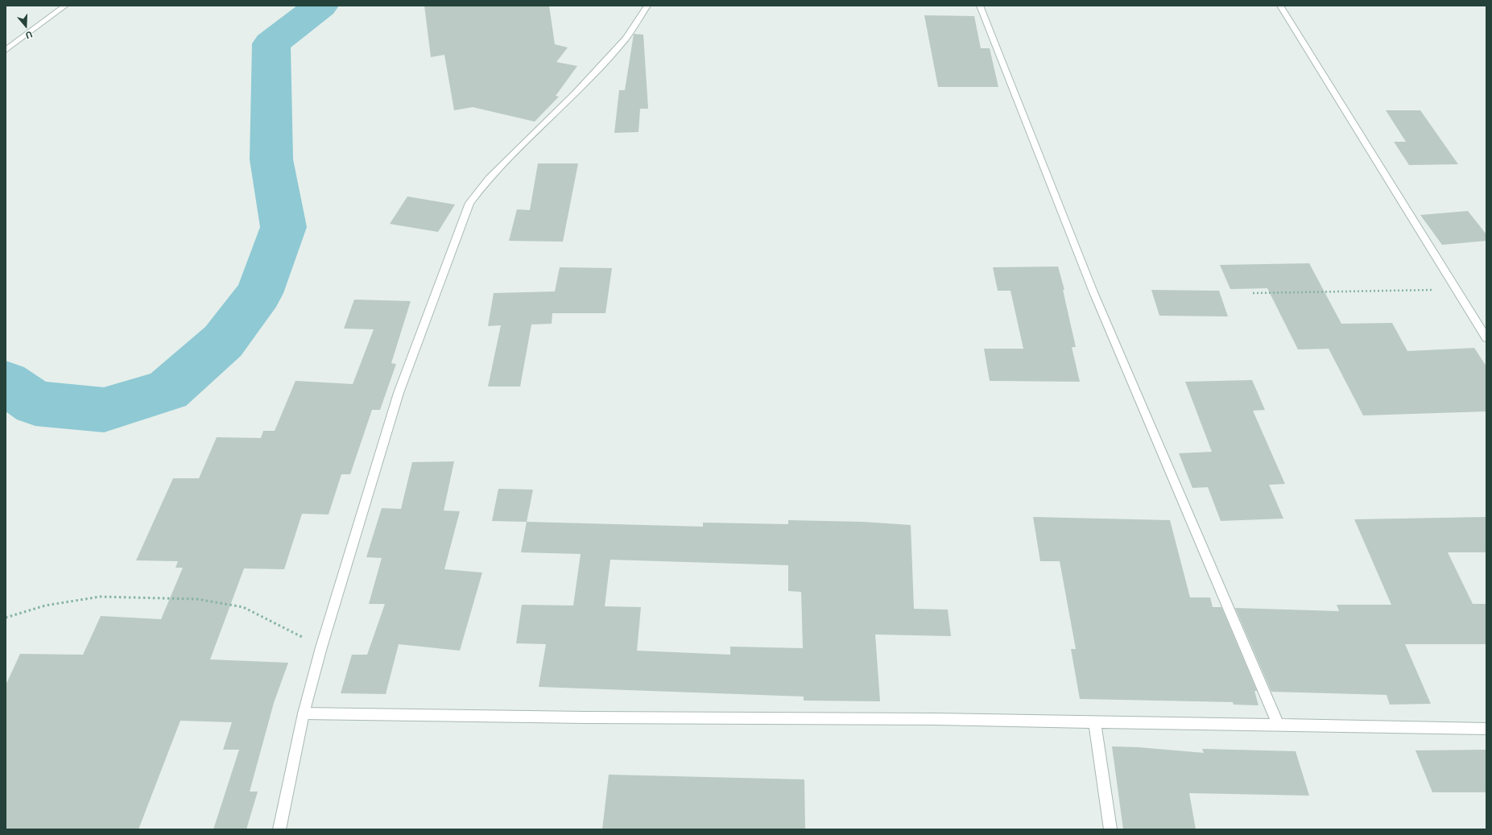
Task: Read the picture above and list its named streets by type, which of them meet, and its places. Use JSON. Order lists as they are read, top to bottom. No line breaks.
{"north":"bottom"}
